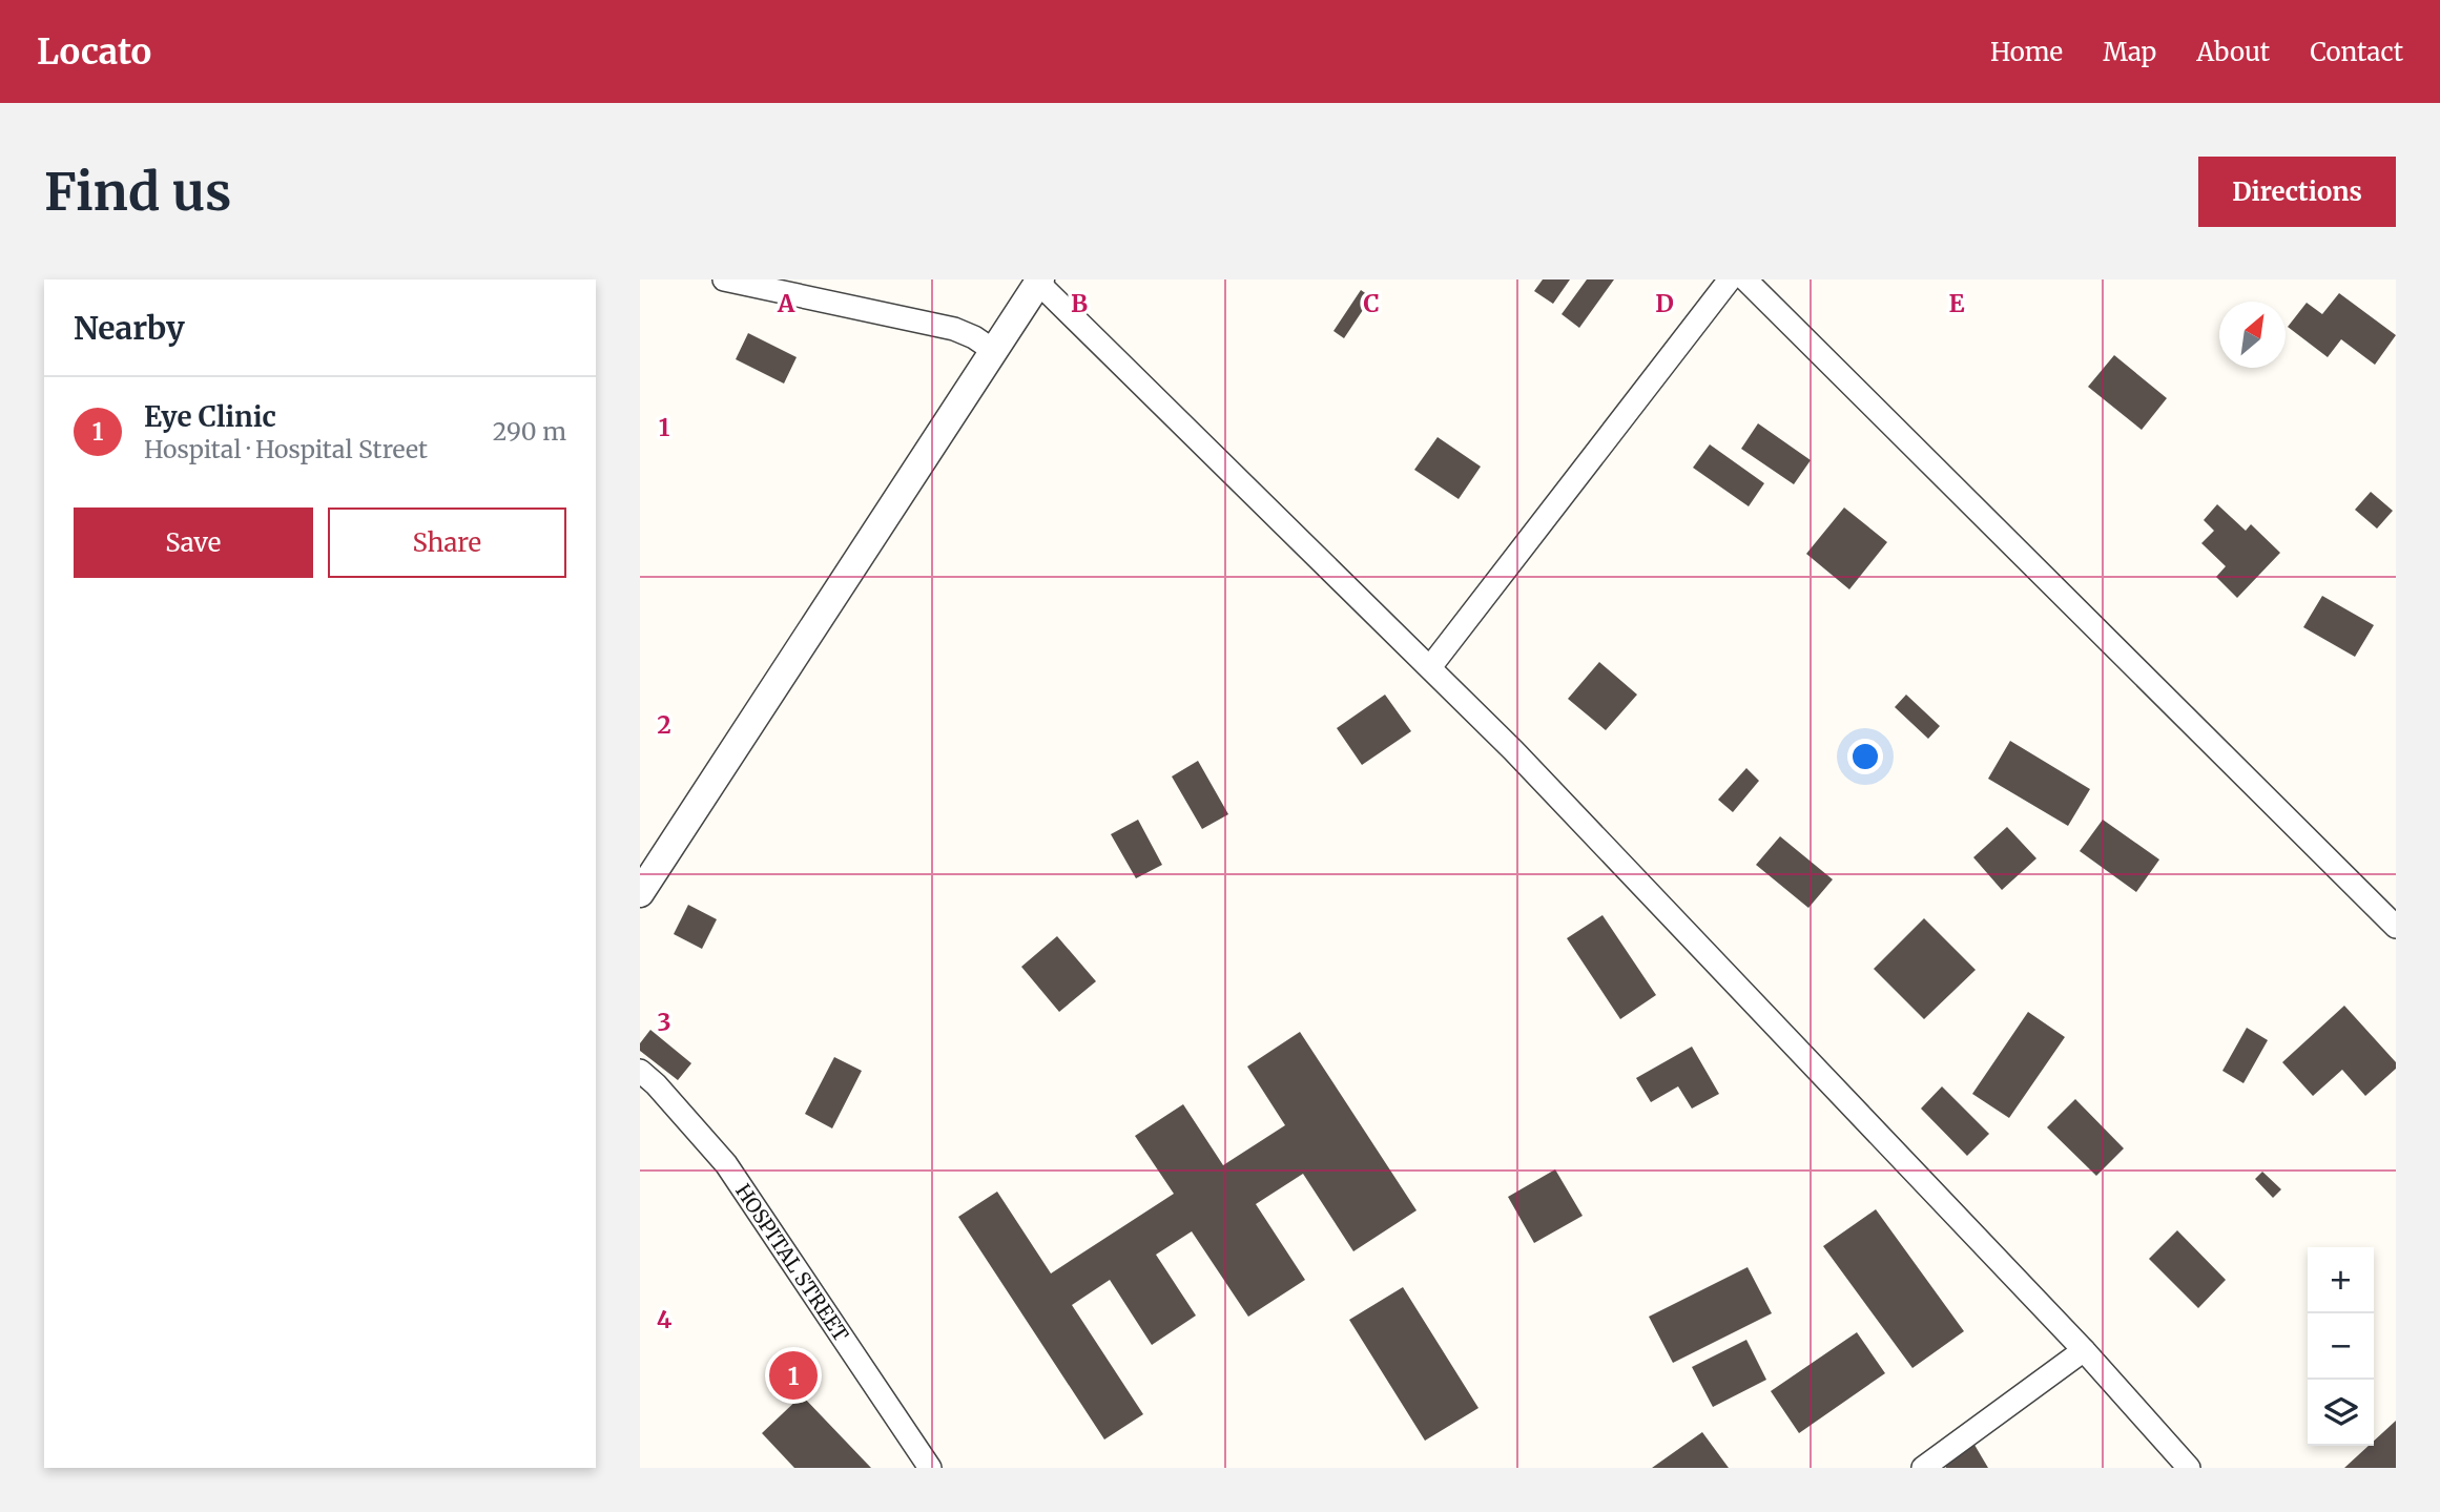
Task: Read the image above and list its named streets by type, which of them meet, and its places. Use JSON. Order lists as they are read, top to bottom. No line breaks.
{"streets":{"street":["HOSPITAL STREET"]},"north":"top right","page":{"header":"Locato","nav":["Home","Map","About","Contact"],"buttons":["Directions",["Save","Share"]],"title":"Find us","heading":"Nearby","list":[{"mark":"1","name":"Eye Clinic","note":"Hospital · Hospital Street","value":"290 m"}],"map_buttons":["+","−"],"pins":"1"},"grid":{"columns":["A","B","C","D","E"],"rows":["1","2","3","4"]}}
